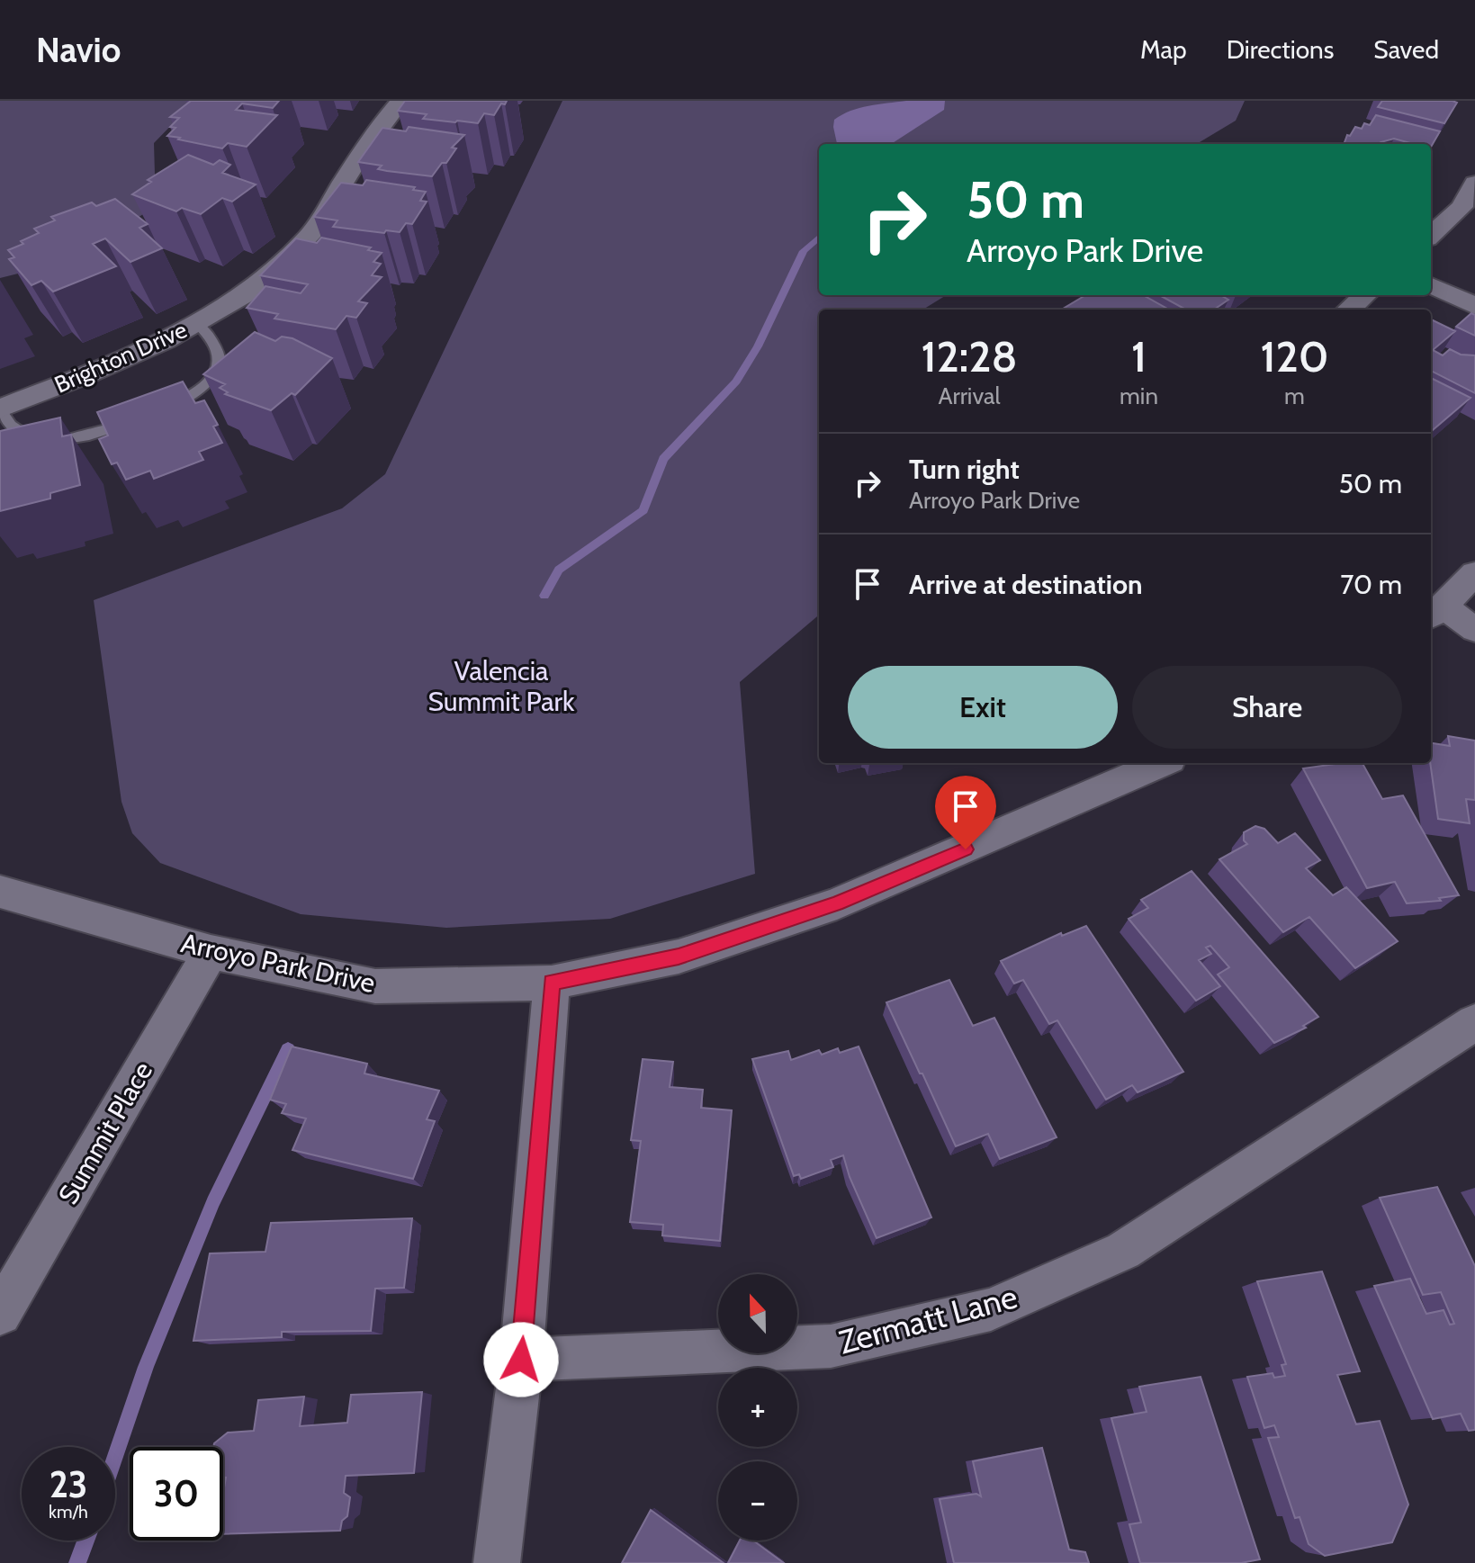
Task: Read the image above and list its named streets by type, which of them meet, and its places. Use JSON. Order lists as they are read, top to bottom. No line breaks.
{"streets":{"street":["Brighton Drive","Arroyo Park Drive","Summit Place","Zermatt Lane"]},"crossings":[["Arroyo Park Drive","Summit Place"]],"parks":["Valencia Summit Park"],"north":"top","page":{"header":"Navio","nav":["Map","Directions","Saved"],"turn":["50 m","Arroyo Park Drive"],"eta":["12:28","Arrival","1","min","120","m"],"list":[{"name":"Turn right","note":"Arroyo Park Drive","value":"50 m"},{"name":"Arrive at destination","value":"70 m"}],"buttons":["Exit","Share"],"map_buttons":["+","−"],"speed":"23 km/h","limit":"30"}}
